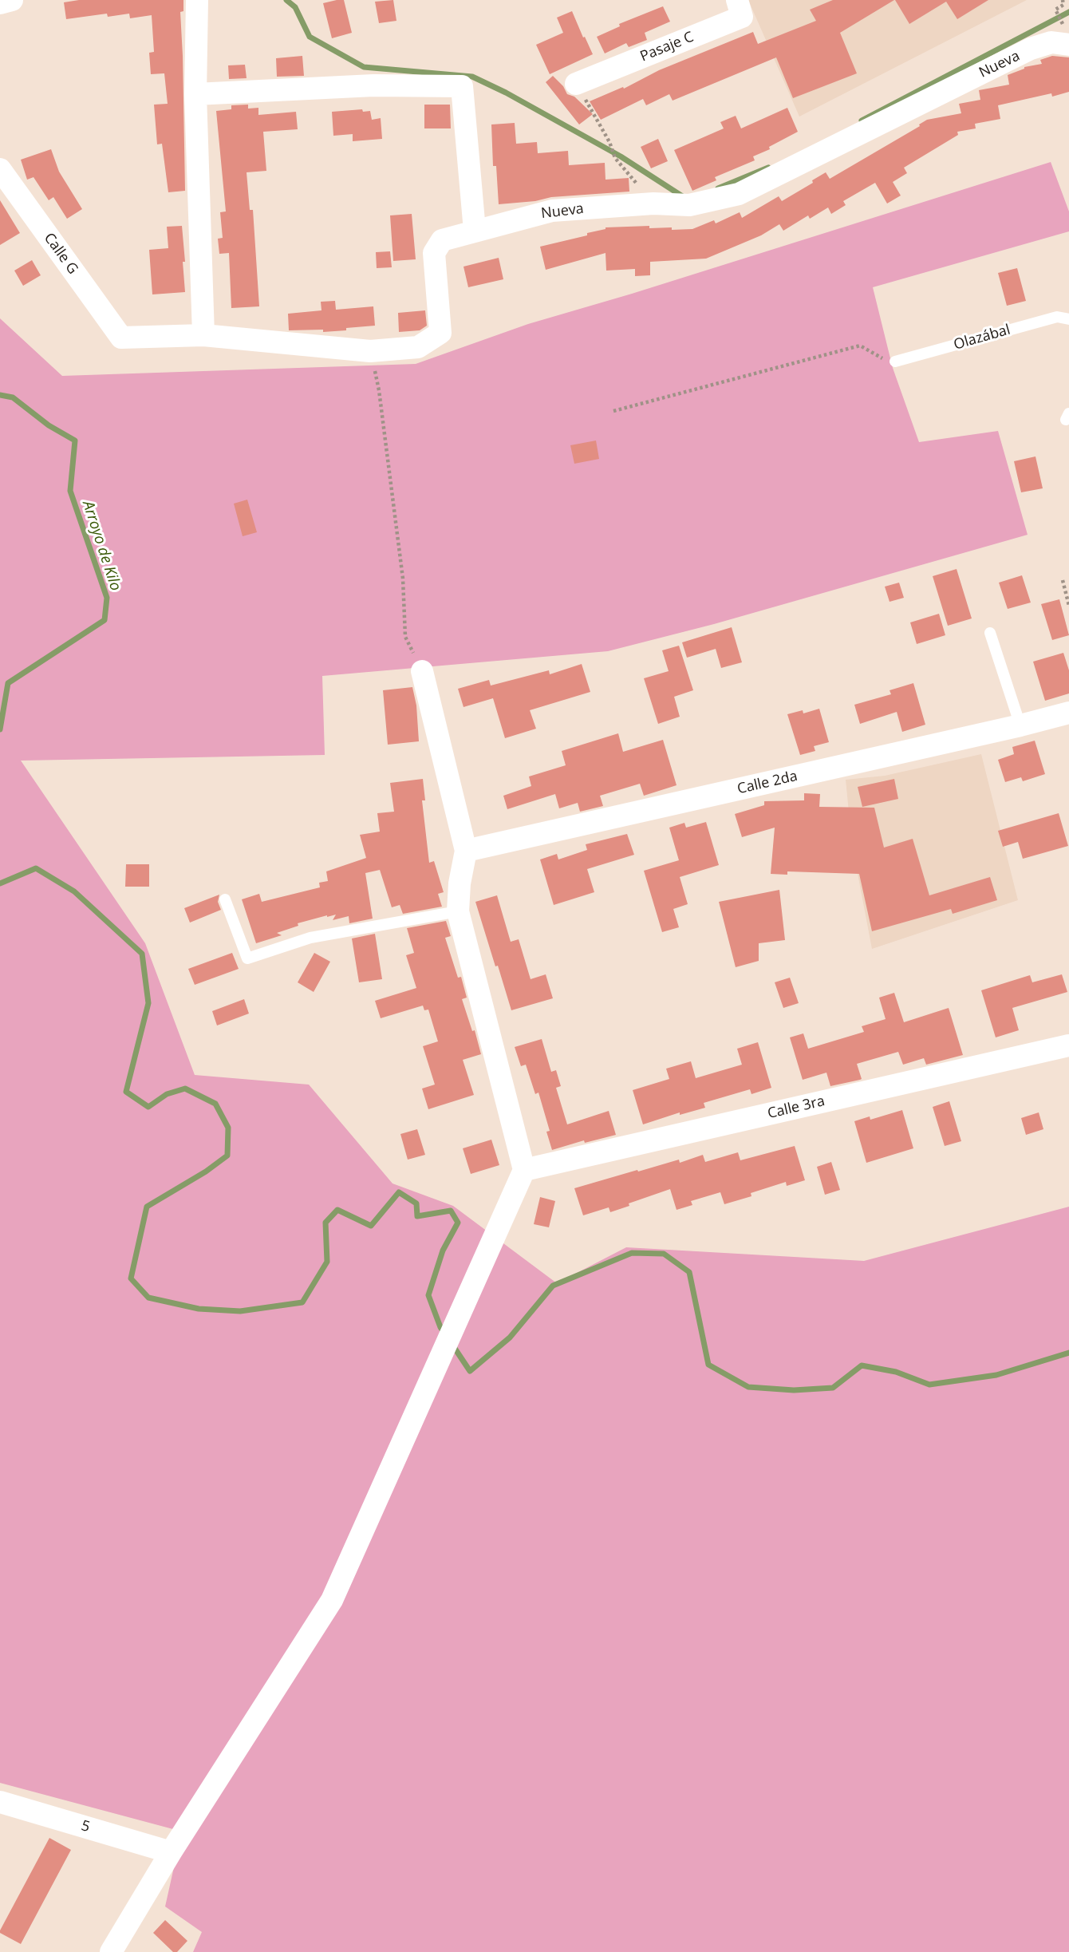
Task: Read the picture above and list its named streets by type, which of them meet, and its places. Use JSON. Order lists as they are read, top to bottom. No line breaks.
{"streets":{"street":["Pasaje C","Nueva","Calle G","Calle 2da","Calle 3ra","5"],"lane":["Olazábal"]},"crossings":[["Nueva","Calle G"]],"water":["Arroyo de Kilo"]}
